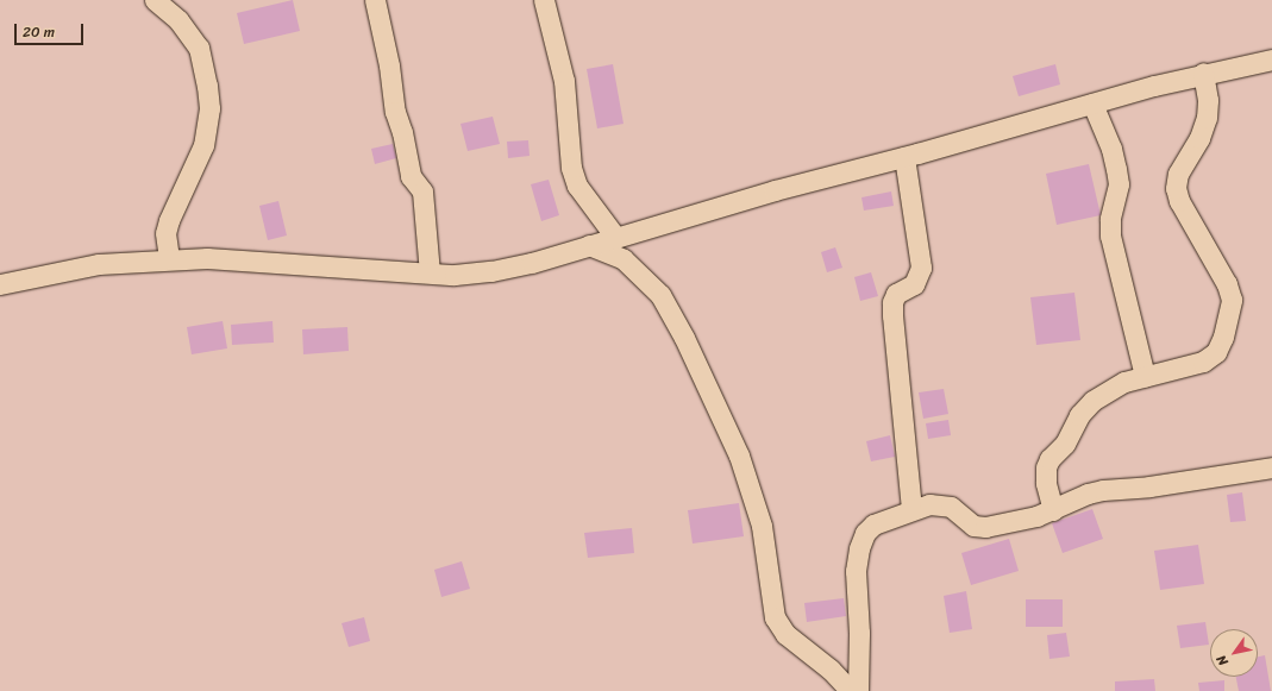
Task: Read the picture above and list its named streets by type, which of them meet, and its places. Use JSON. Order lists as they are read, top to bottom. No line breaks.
{"scale_bar":"20 m","north":"bottom left"}
